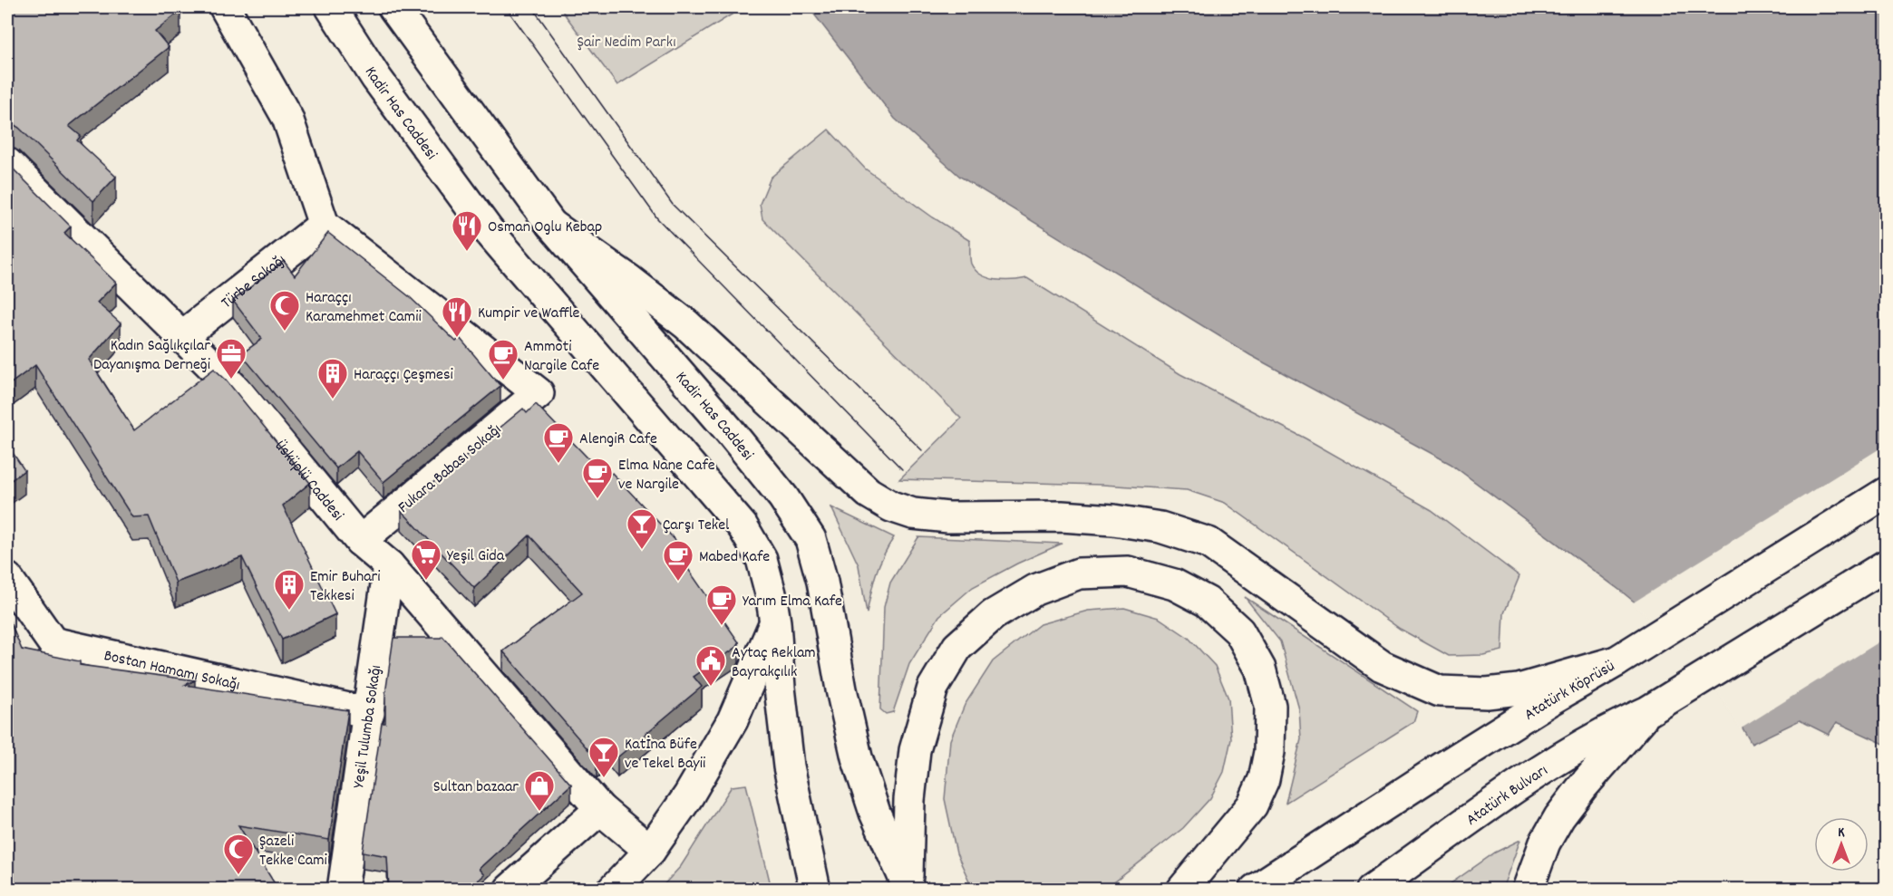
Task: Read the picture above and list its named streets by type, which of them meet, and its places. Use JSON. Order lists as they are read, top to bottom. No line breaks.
{"streets":{"main road":["Kadir Has Caddesi","Türbe Sokağı","Fukara Babası Sokağı","Üsküplü Caddesi","Bostan Hamamı Sokağı","Atatürk Köprüsü","Yeşil Tulumba Sokağı","Atatürk Bulvarı"]},"crossings":[["Türbe Sokağı","Fukara Babası Sokağı"],["Türbe Sokağı","Üsküplü Caddesi"],["Fukara Babası Sokağı","Üsküplü Caddesi"],["Üsküplü Caddesi","Yeşil Tulumba Sokağı"],["Bostan Hamamı Sokağı","Yeşil Tulumba Sokağı"]],"parks":["Şair Nedim Parkı"],"places":{"restaurant":["Osman Oglu Kebap","Kumpir ve Waffle"],"mosque":["Haraççı Karamehmet Camii","Şazeli Tekke Cami"],"office":["Kadın Sağlıkçılar Dayanışma Derneği"],"cafe":["Ammoti Nargile Cafe","AlengiR Cafe","Elma Nane Cafe ve Nargile","Mabed Kafe","Yarım Elma Kafe"],"building":["Haraççı Çeşmesi","Emir Buhari Tekkesi"],"bar":["Çarşı Tekel","Katİna Büfe ve Tekel Bayii"],"supermarket":["Yeşil Gida"],"public building":["Aytaç Reklam Bayrakçılık"],"shop":["Sultan bazaar"]},"north":"top"}
